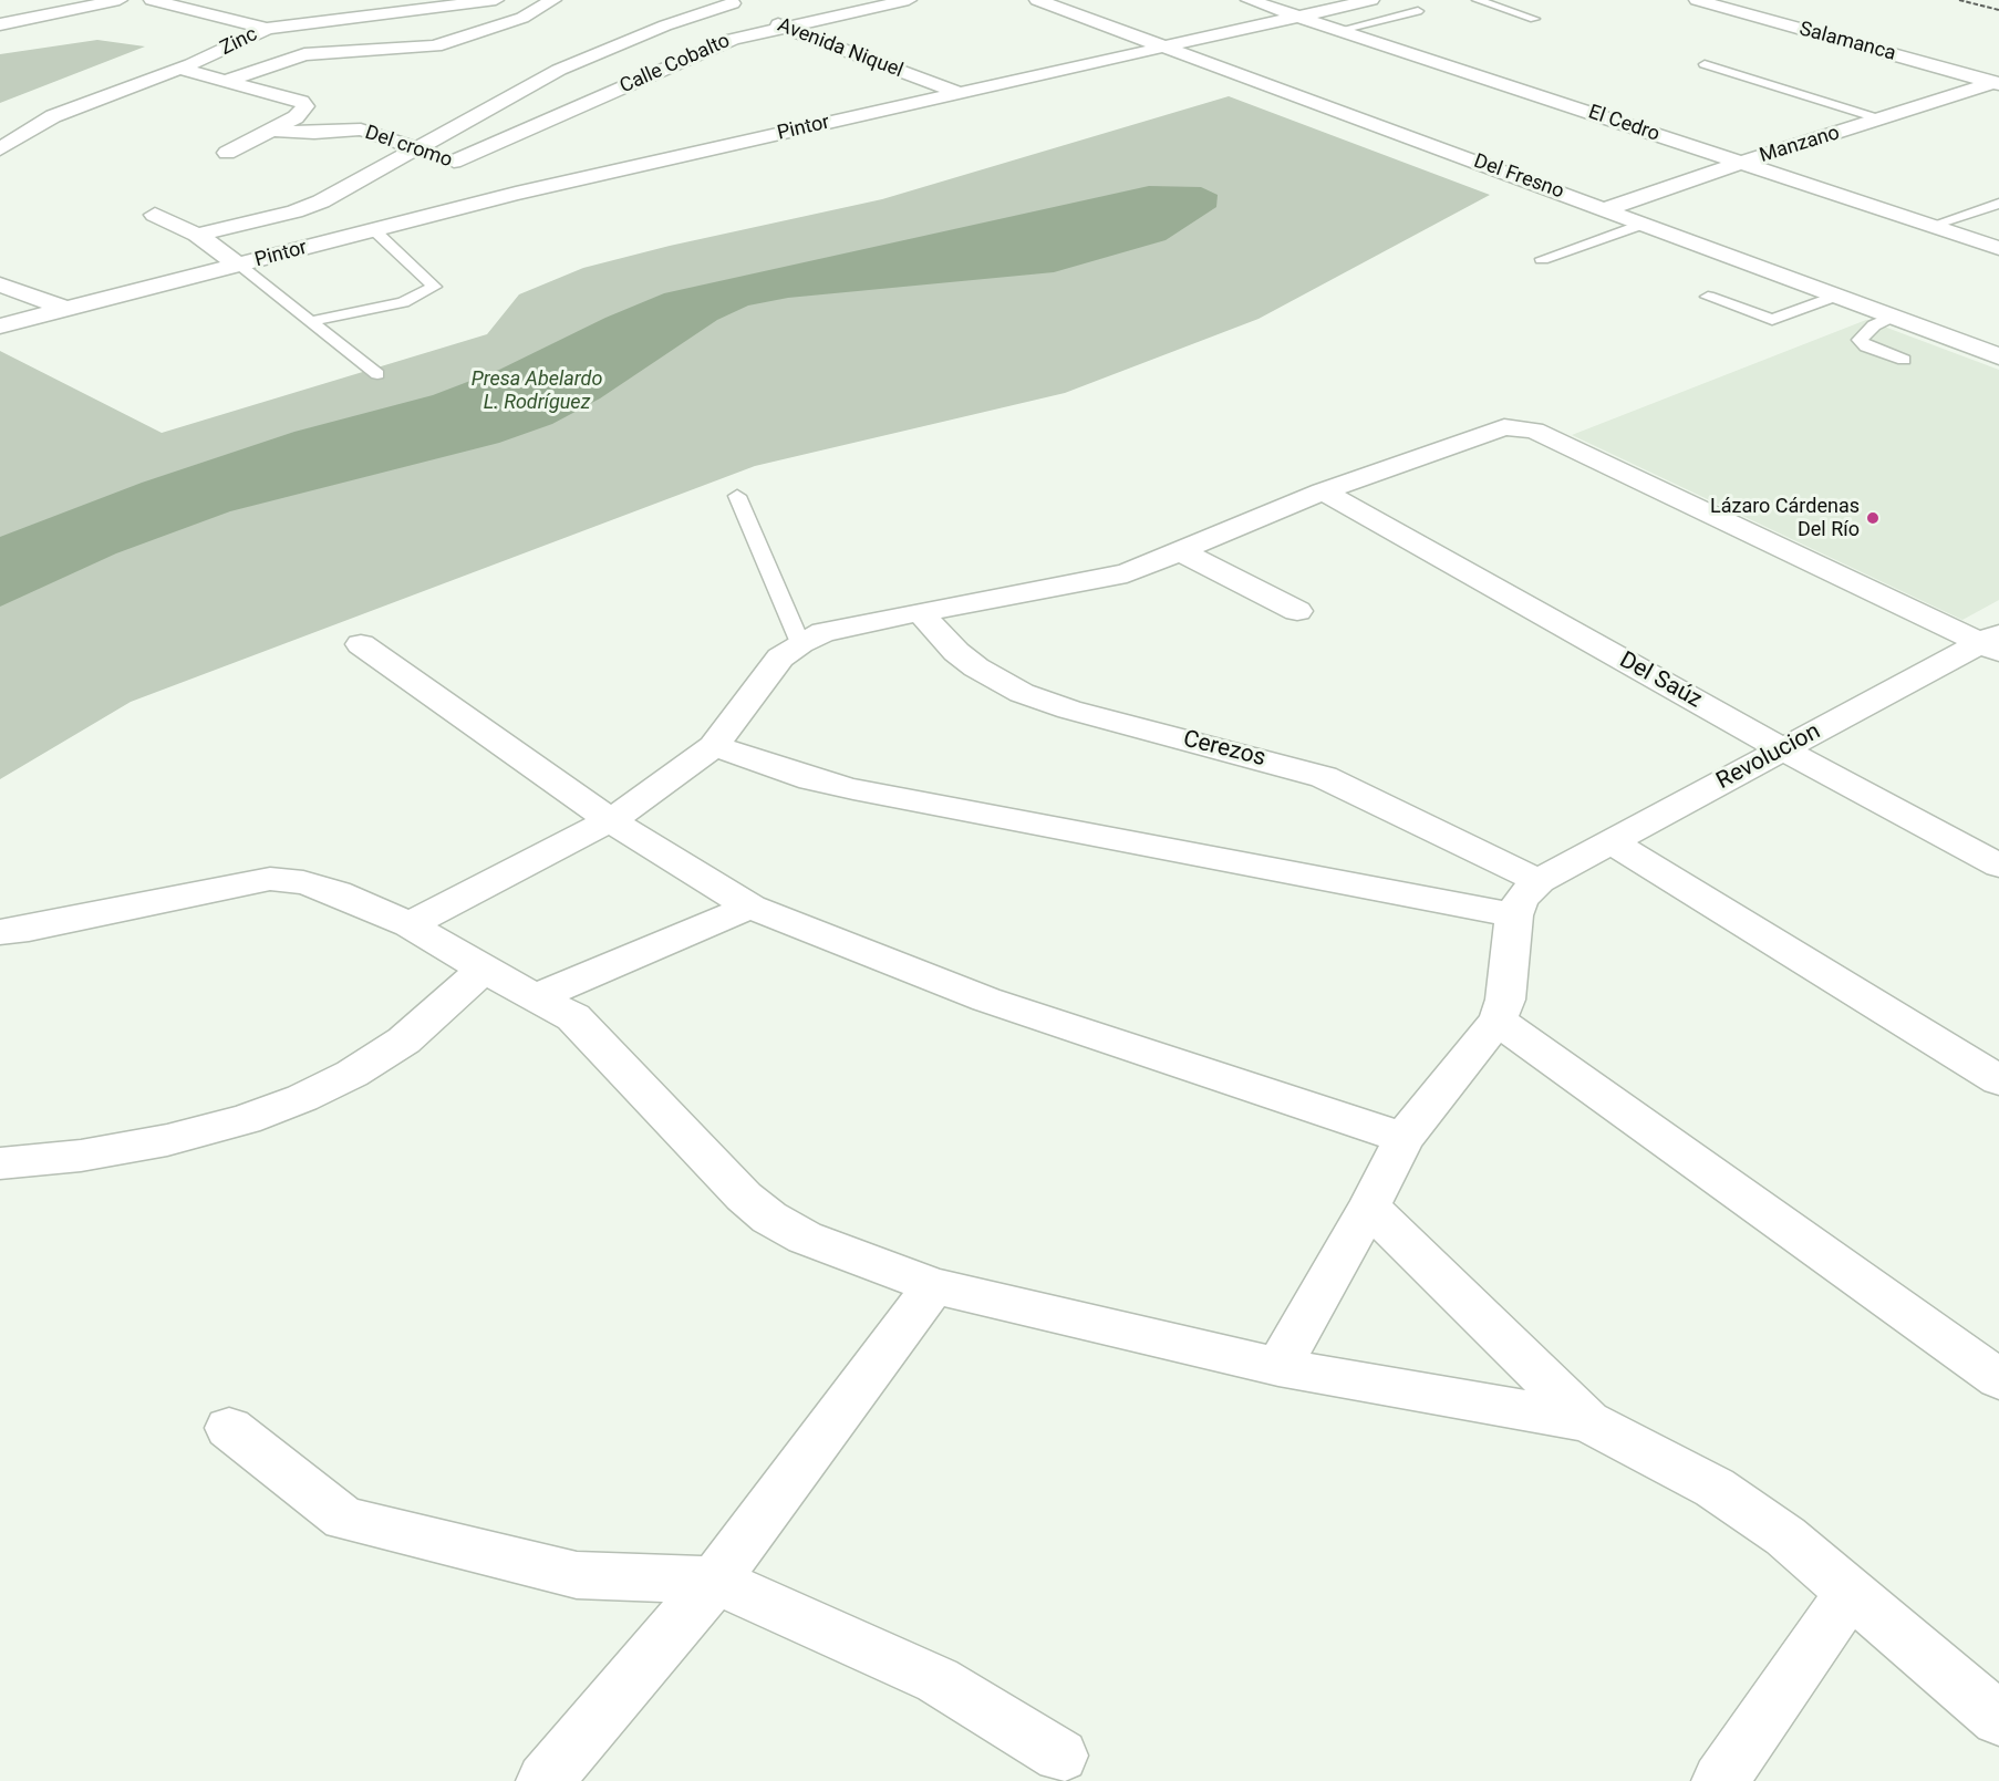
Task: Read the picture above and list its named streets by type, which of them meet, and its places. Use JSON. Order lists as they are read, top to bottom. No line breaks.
{"streets":{"street":["Zinc","Salamanca","Avenida Niquel","Calle Cobalto","El Cedro","Pintor","Manzano","Del cromo","Del Fresno","Del Saúz","Cerezos","Revolucion"]},"crossings":[["Salamanca","Manzano"],["Avenida Niquel","Calle Cobalto"],["Avenida Niquel","Pintor"],["Calle Cobalto","Del cromo"],["El Cedro","Pintor"],["El Cedro","Manzano"],["Pintor","Del Fresno"],["Manzano","Del Fresno"],["Del Saúz","Revolucion"],["Cerezos","Revolucion"]],"water":["Presa Abelardo L. Rodríguez"],"places":["Lázaro Cárdenas Del Río"]}
